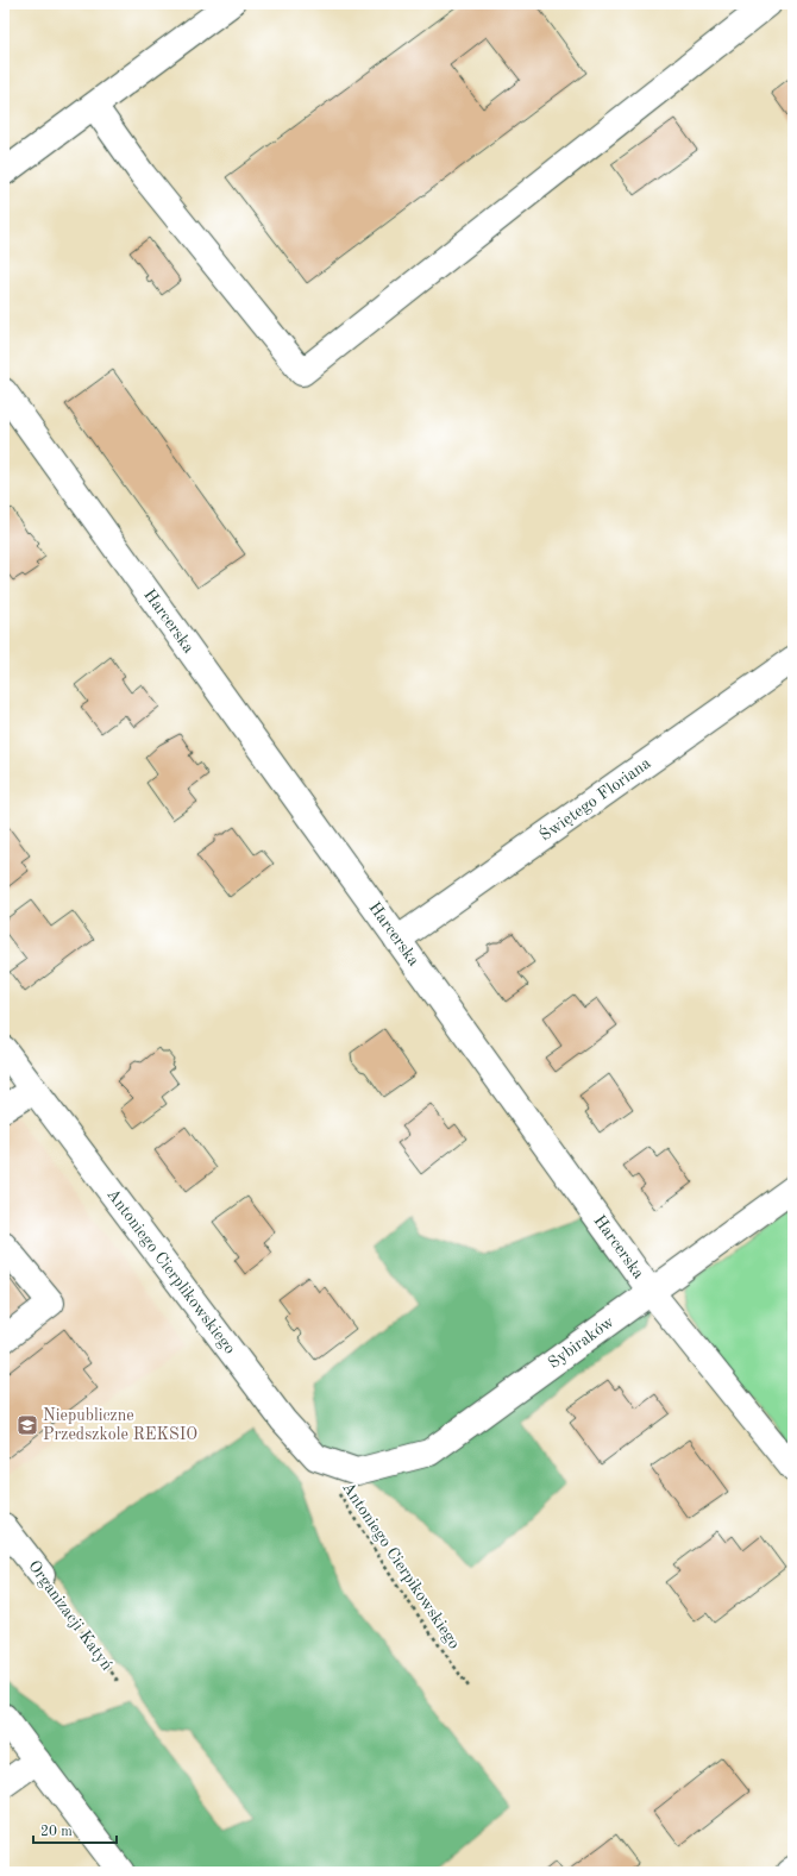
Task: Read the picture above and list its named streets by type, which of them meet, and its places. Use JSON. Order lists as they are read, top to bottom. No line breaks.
{"streets":{"street":["Harcerska","Świętego Floriana","Antoniego Cierplikowskiego","Sybiraków","Organizacji Katyń"],"path":["Antoniego Cierpikowskiego"]},"crossings":[["Harcerska","Świętego Floriana"],["Harcerska","Sybiraków"],["Antoniego Cierplikowskiego","Sybiraków"],["Antoniego Cierplikowskiego","Antoniego Cierpikowskiego"]],"places":{"school or university":["Niepubliczne Przedszkole REKSIO"]},"scale_bar":"20 m"}
